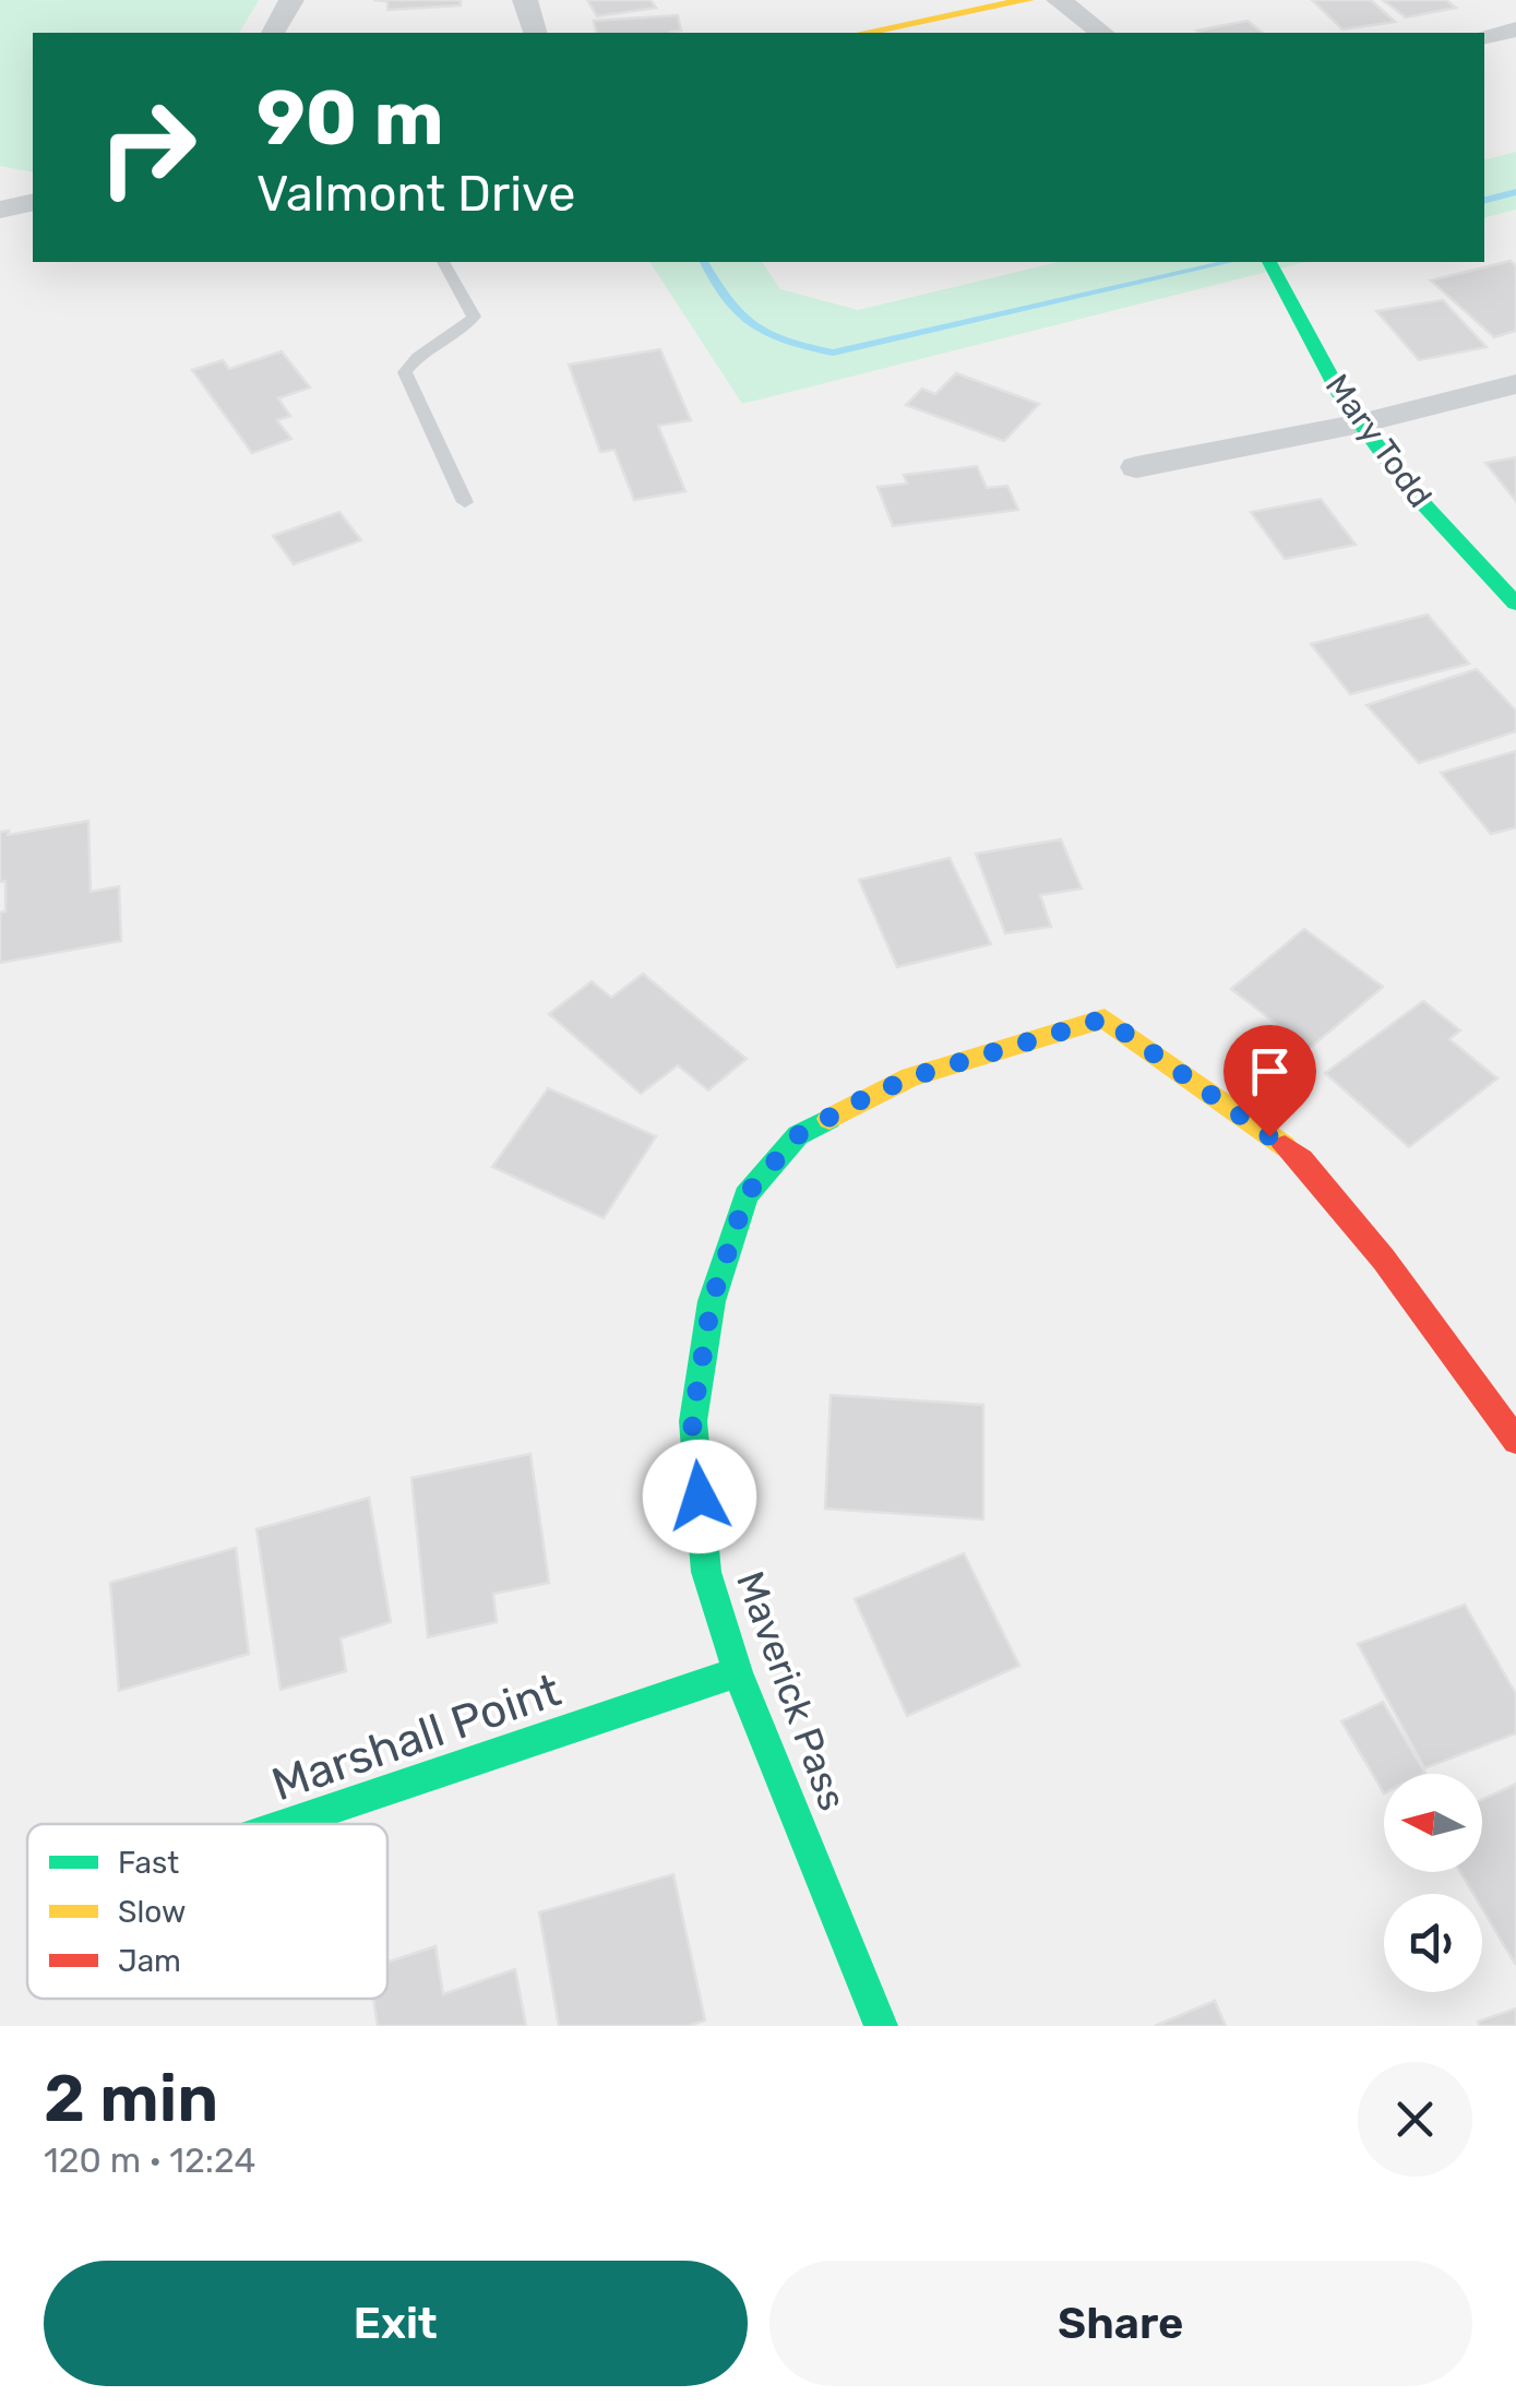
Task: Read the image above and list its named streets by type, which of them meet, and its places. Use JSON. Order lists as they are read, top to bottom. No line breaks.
{"streets":{"street":["Mary Todd","Maverick Pass","Marshall Point"]},"crossings":[["Maverick Pass","Marshall Point"]],"legend":["Fast","Slow","Jam"],"north":"left","page":{"turn":["90 m","Valmont Drive"],"heading":["2 min","120 m · 12:24"],"buttons":["Exit","Share"]}}
